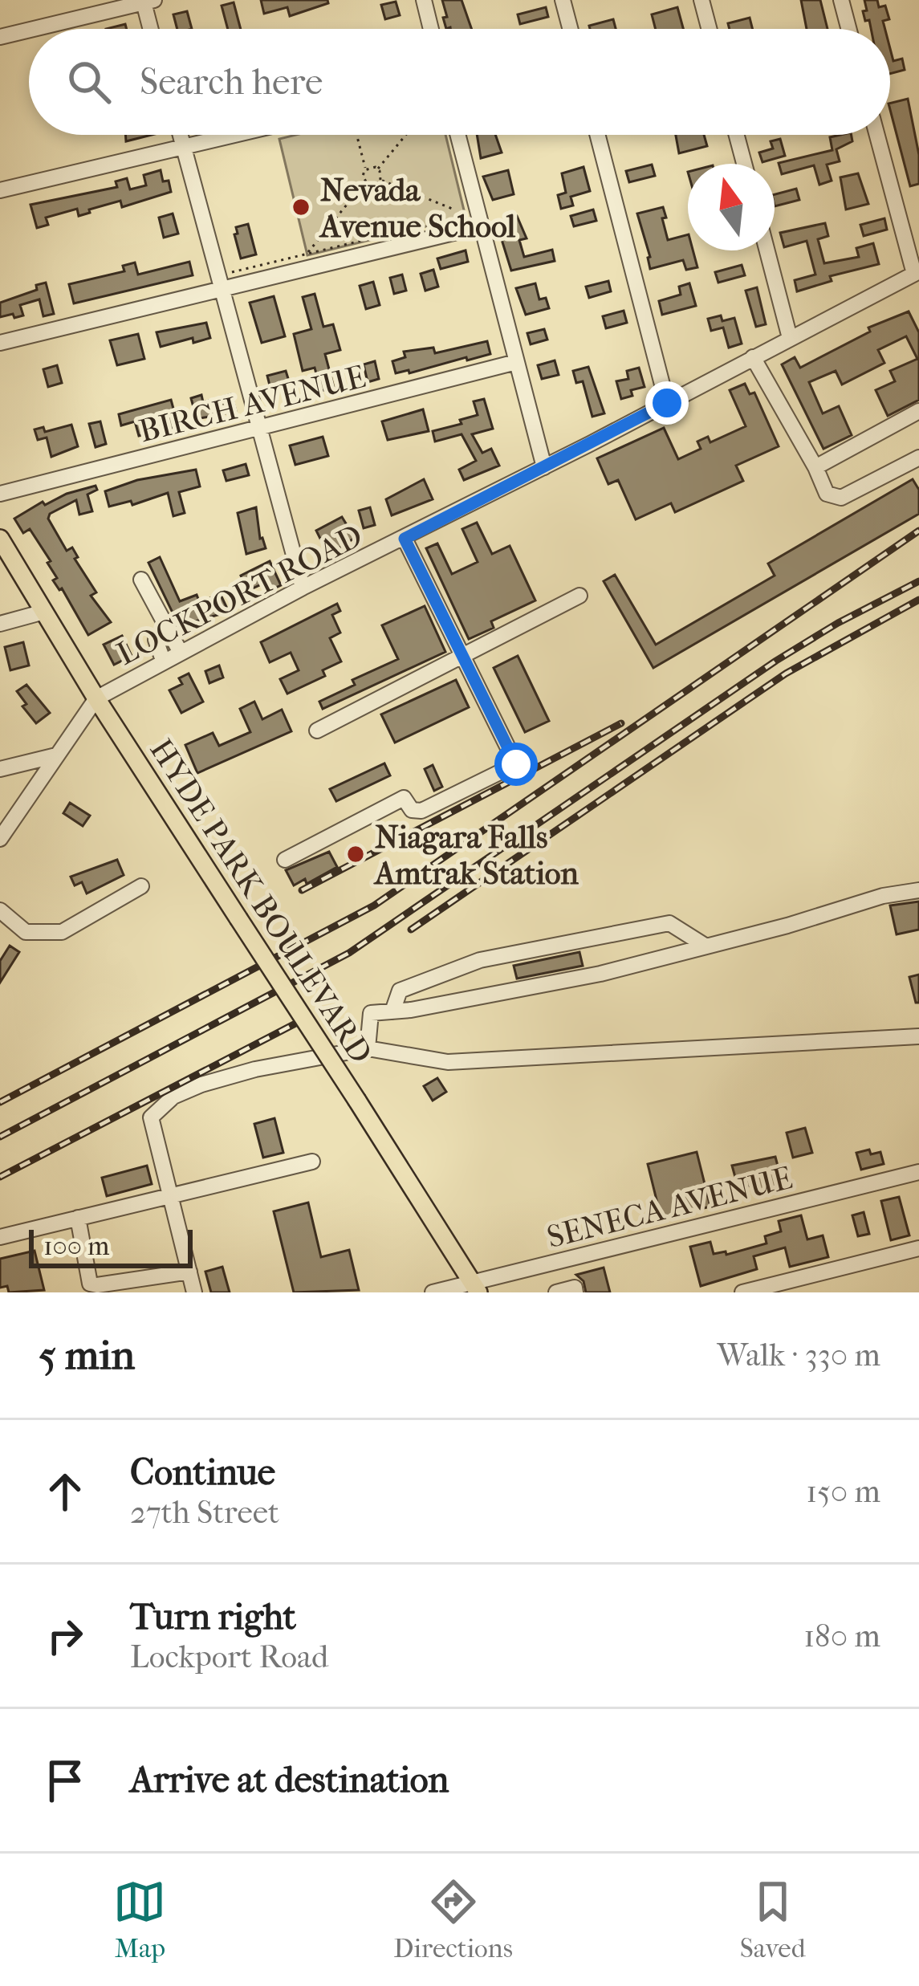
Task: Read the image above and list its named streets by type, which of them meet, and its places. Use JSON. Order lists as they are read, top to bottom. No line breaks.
{"streets":{"main road":["HYDE PARK BOULEVARD"],"street":["BIRCH AVENUE","LOCKPORT ROAD","SENECA AVENUE"]},"crossings":[["LOCKPORT ROAD","HYDE PARK BOULEVARD"],["HYDE PARK BOULEVARD","SENECA AVENUE"]],"places":["Nevada Avenue School","Niagara Falls Amtrak Station"],"scale_bar":"100 m","north":"top","page":{"search":"Search here","scale":"100 m","heading":["5 min","Walk · 330 m"],"list":[["Continue","27th Street","150 m"],["Turn right","Lockport Road","180 m"],"Arrive at destination"],"nav":["Map","Directions","Saved"]}}
